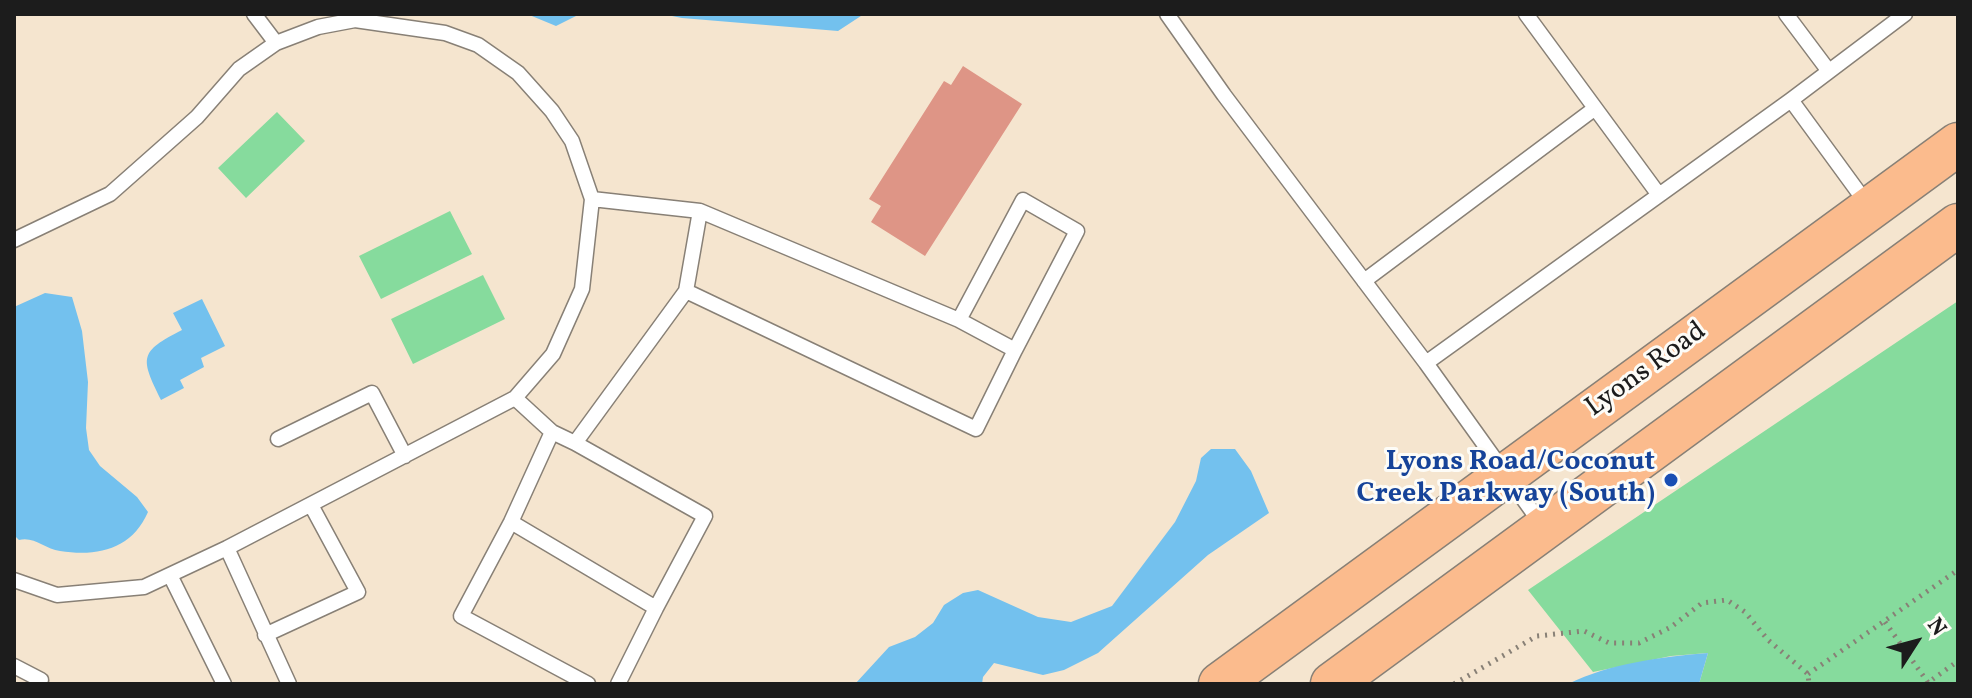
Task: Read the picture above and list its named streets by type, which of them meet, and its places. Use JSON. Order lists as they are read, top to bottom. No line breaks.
{"streets":{"main road":["Lyons Road"]},"places":["Lyons Road/Coconut Creek Parkway (South)"],"north":"top right"}
